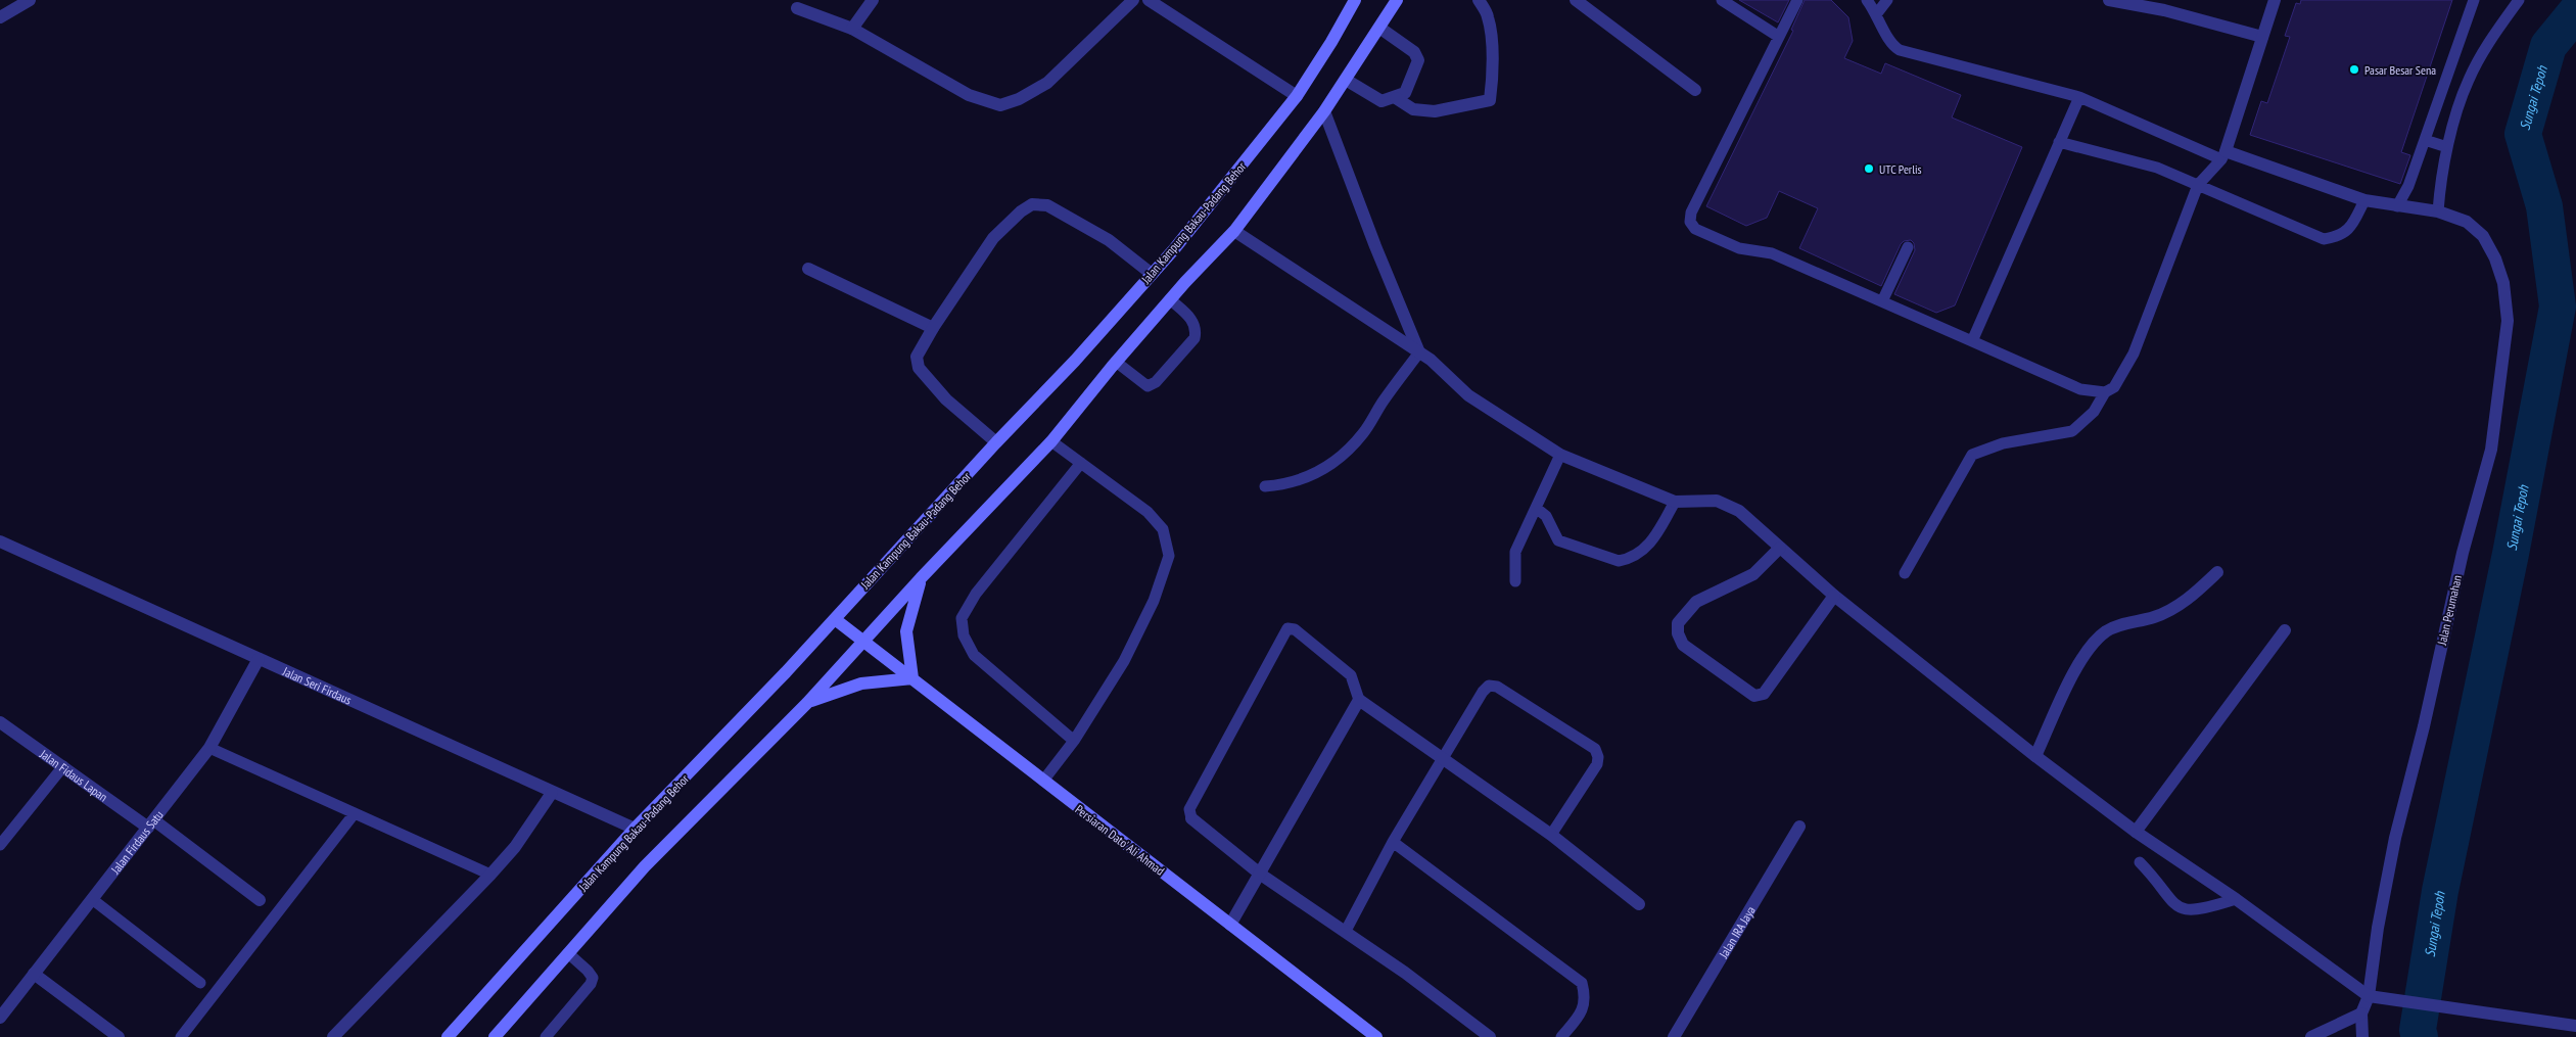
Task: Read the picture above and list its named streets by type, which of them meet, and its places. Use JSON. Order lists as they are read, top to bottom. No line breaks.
{"streets":{"street":["Jalan Kampung Bakau-Padang Behor","Jalan Perumahan","Jalan Seri Firdaus","Jalan Fidaus Lapan","Persiaran Dato' Ali Ahmad","Jalan Firdaus Satu","Jalan IRA Jaya"]},"crossings":[["Jalan Kampung Bakau-Padang Behor","Jalan Seri Firdaus"],["Jalan Kampung Bakau-Padang Behor","Persiaran Dato' Ali Ahmad"],["Jalan Seri Firdaus","Jalan Firdaus Satu"],["Jalan Fidaus Lapan","Jalan Firdaus Satu"]],"water":["Sungai Tepoh"],"places":["Pasar Besar Sena","UTC Perlis"]}
